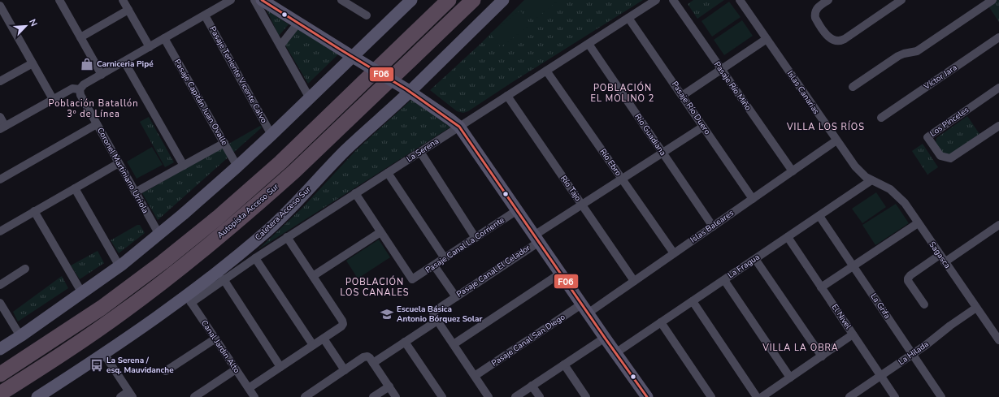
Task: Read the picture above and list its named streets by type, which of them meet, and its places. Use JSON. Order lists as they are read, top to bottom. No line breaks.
{"streets":{"highway":["Autopista Acceso Sur"],"main road":["Caletera Acceso Sur"],"street":["Pasaje Teniente Vicente Calvo","Víctor Jara","Pasaje Río Miño","Islas Canarias","Pasaje Capitán Juan Ovalle","Pasaje Río Duero","Los Pinceles","Río Guadiana","La Serena","Río Ebro","Coronel Martiniano Urriola","Río Tajo","Islas Baleares","Pasaje Canal La Corriente","Sagasca","La Fragua","Pasaje Canal El Celador","La Grifa","El Nivel","Pasaje Canal San Diego","Canal Jardin Alto","La Hilada"]},"crossings":[["Pasaje Río Miño","Islas Baleares"],["Islas Canarias","Islas Baleares"],["Islas Canarias","Sagasca"],["Islas Canarias","La Fragua"],["Pasaje Río Duero","La Serena"],["Pasaje Río Duero","Islas Baleares"],["Pasaje Río Duero","Pasaje Canal El Celador"],["Río Guadiana","La Serena"],["Río Guadiana","Islas Baleares"],["Río Guadiana","Pasaje Canal El Celador"],["La Serena","Río Ebro"],["La Serena","Río Tajo"],["La Serena","Caletera Acceso Sur"],["La Serena","Canal Jardin Alto"],["Río Ebro","Islas Baleares"],["Río Ebro","Pasaje Canal El Celador"],["Río Tajo","Islas Baleares"],["Río Tajo","Pasaje Canal El Celador"],["Caletera Acceso Sur","Canal Jardin Alto"],["Islas Baleares","Pasaje Canal San Diego"],["Sagasca","La Fragua"],["Sagasca","La Hilada"],["La Fragua","La Grifa"],["La Fragua","El Nivel"],["La Grifa","La Hilada"],["El Nivel","La Hilada"]],"districts":["POBLACIÓN EL MOLINO 2","Población Batallón 3º de Línea","VILLA LOS RÍOS","POBLACIÓN LOS CANALES","VILLA LA OBRA"],"places":{"shop":["Carniceria Pipé"],"school or university":["Escuela Básica Antonio Bórquez Solar"],"bus stop":["La Serena / esq. Mauvidanche"]},"lines":["transit line F06"],"north":"top right"}
